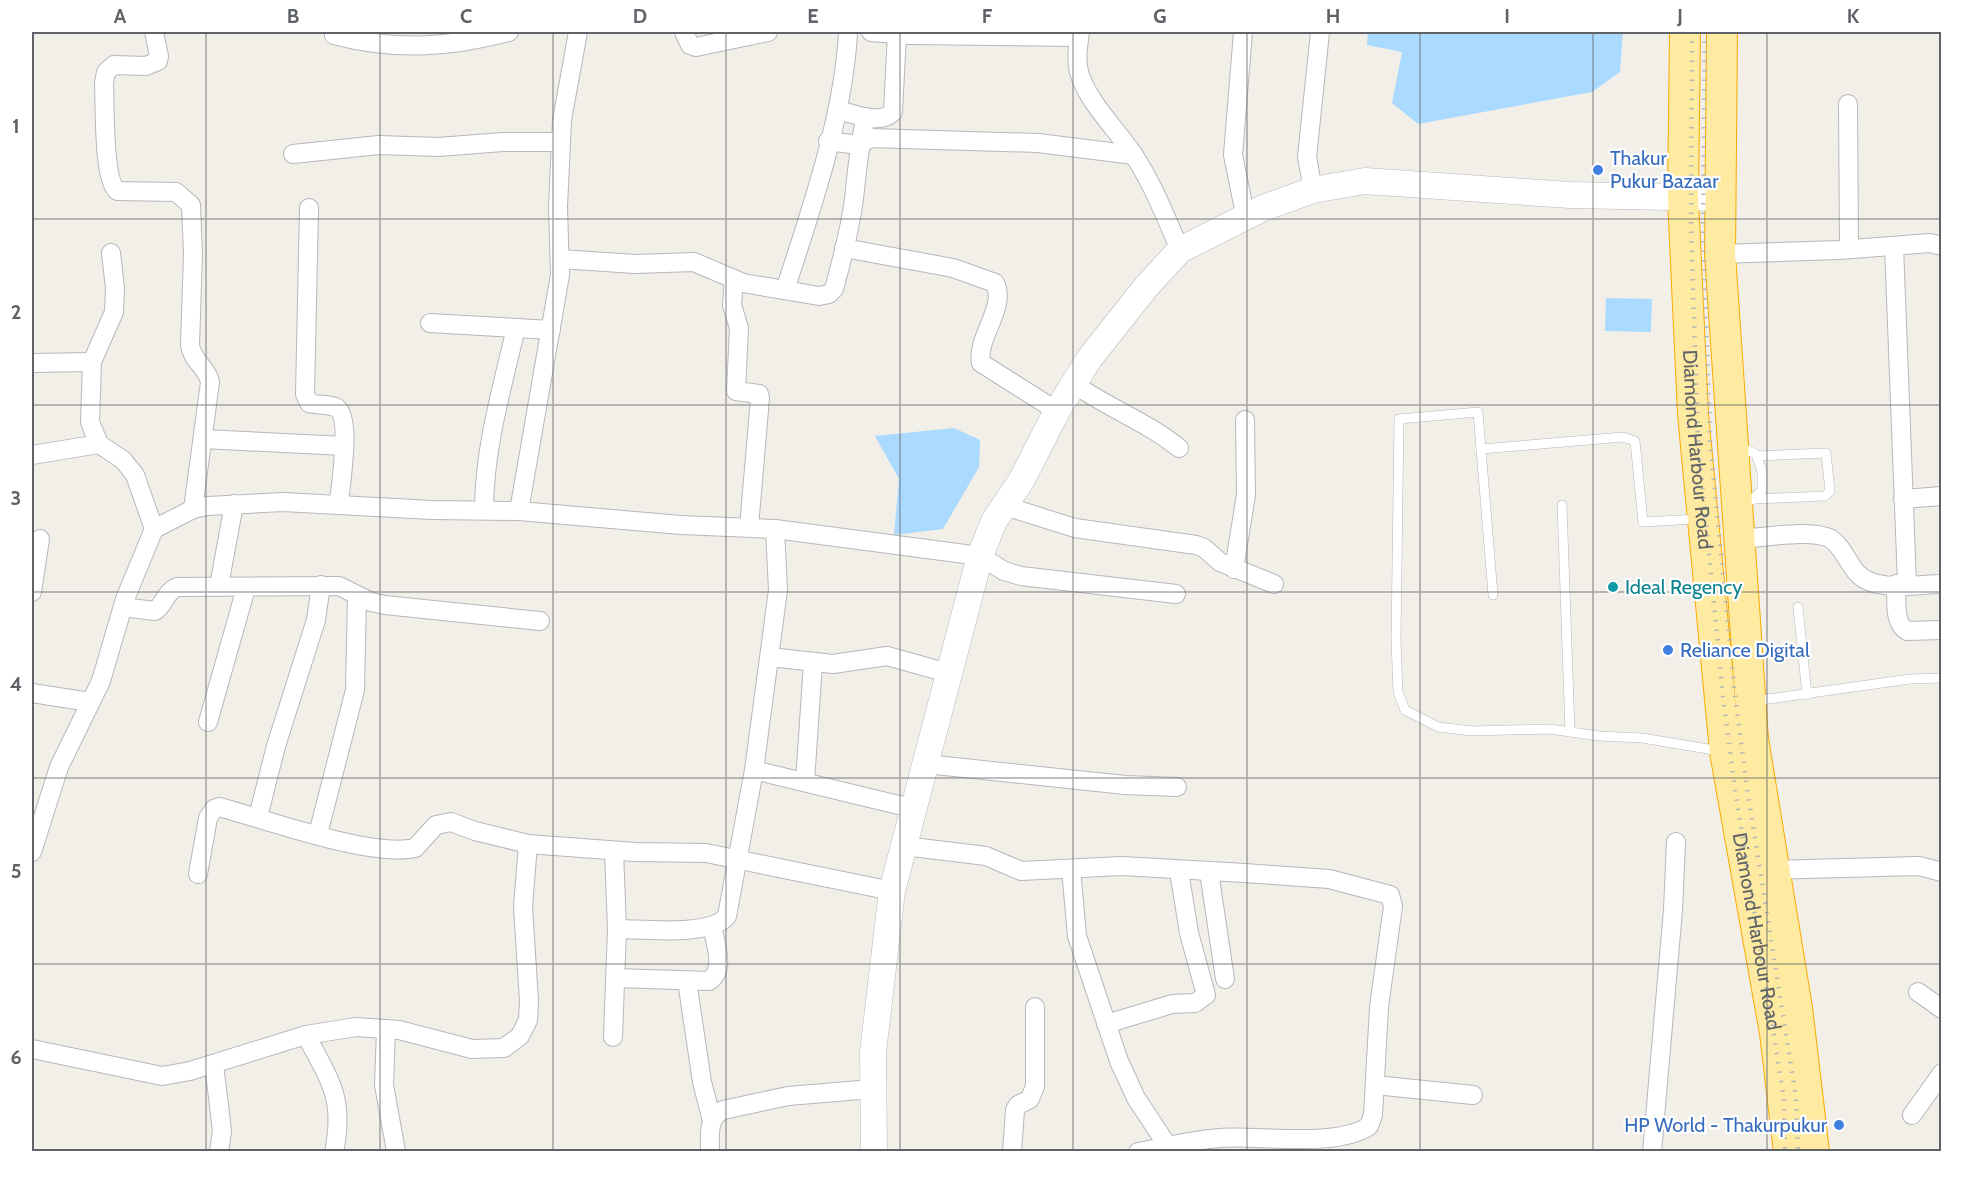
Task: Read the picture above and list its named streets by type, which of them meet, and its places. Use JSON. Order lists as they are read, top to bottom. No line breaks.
{"streets":{"highway":["Diamond Harbour Road"]},"places":["Thakur Pukur Bazaar","Ideal Regency","Reliance Digital","HP World - Thakurpukur"],"grid":{"columns":["A","B","C","D","E","F","G","H","I","J","K"],"rows":["1","2","3","4","5","6"]}}
